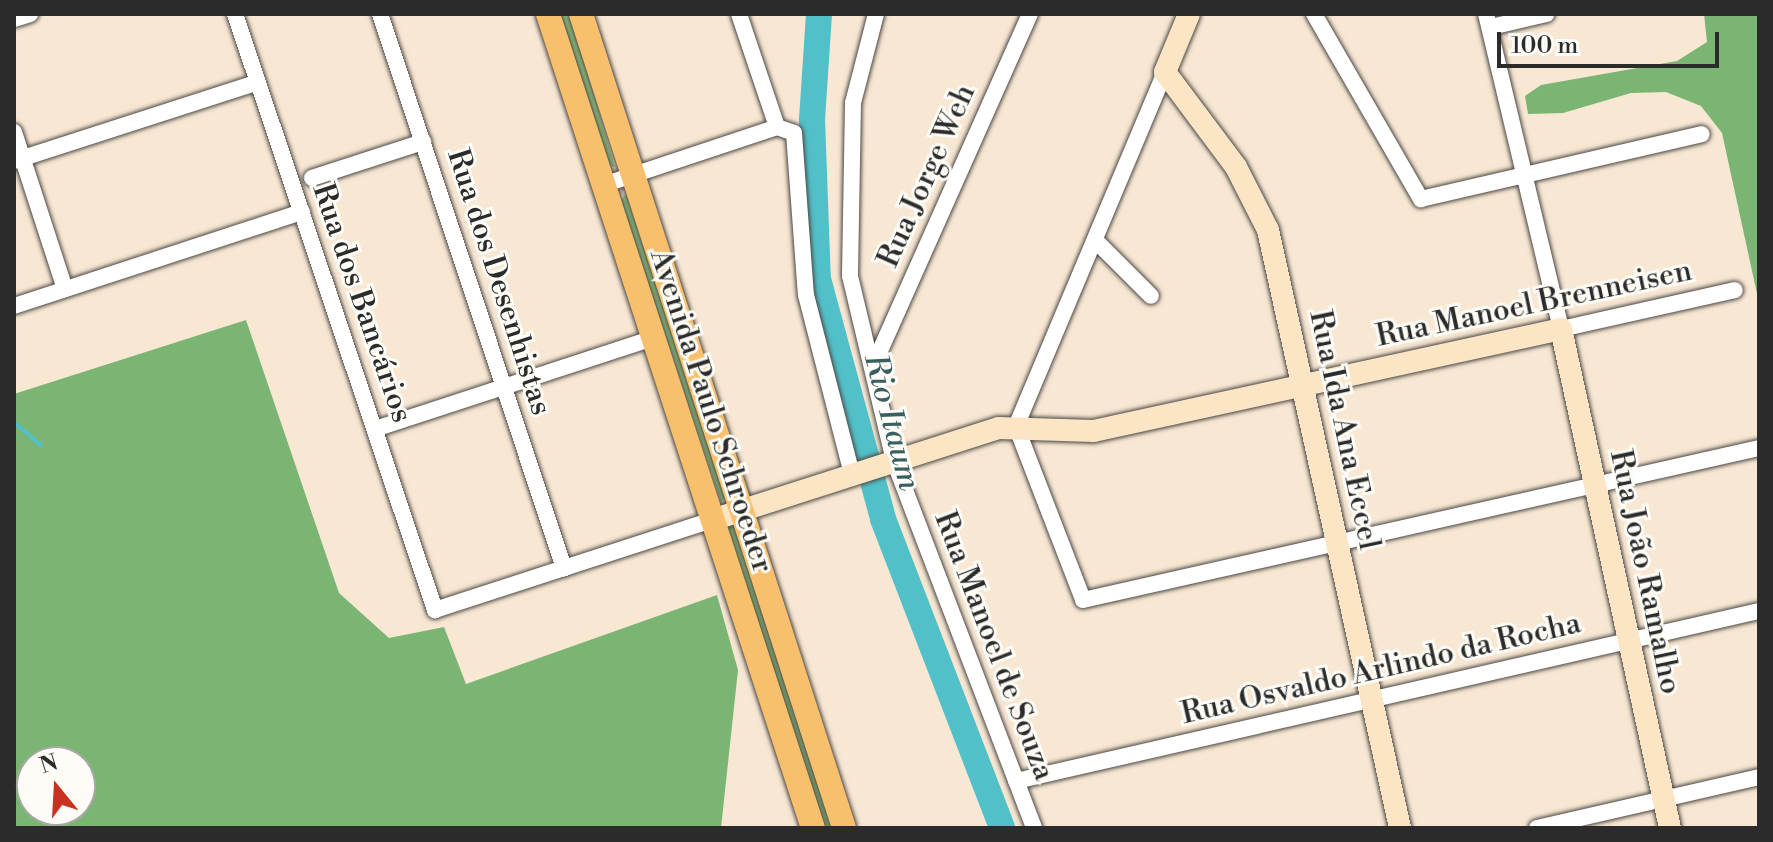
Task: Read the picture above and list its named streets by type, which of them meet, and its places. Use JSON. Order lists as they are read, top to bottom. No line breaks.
{"streets":{"main road":["Avenida Paulo Schroeder"],"street":["Rua Jorge Weh","Rua dos Desenhistas","Rua dos Bancários","Rua Manoel Brenneisen","Rua Ida Ana Eccel","Rua João Ramalho","Rua Manoel de Souza","Rua Osvaldo Arlindo da Rocha"]},"crossings":[["Rua Jorge Weh","Rua Manoel de Souza"],["Rua dos Desenhistas","Rua dos Bancários"],["Rua Manoel Brenneisen","Rua Ida Ana Eccel"],["Rua Manoel Brenneisen","Rua João Ramalho"],["Rua Ida Ana Eccel","Rua Osvaldo Arlindo da Rocha"],["Rua João Ramalho","Rua Osvaldo Arlindo da Rocha"],["Rua Manoel de Souza","Rua Osvaldo Arlindo da Rocha"]],"water":["Rio Itaum"],"scale_bar":"100 m","north":"top"}
